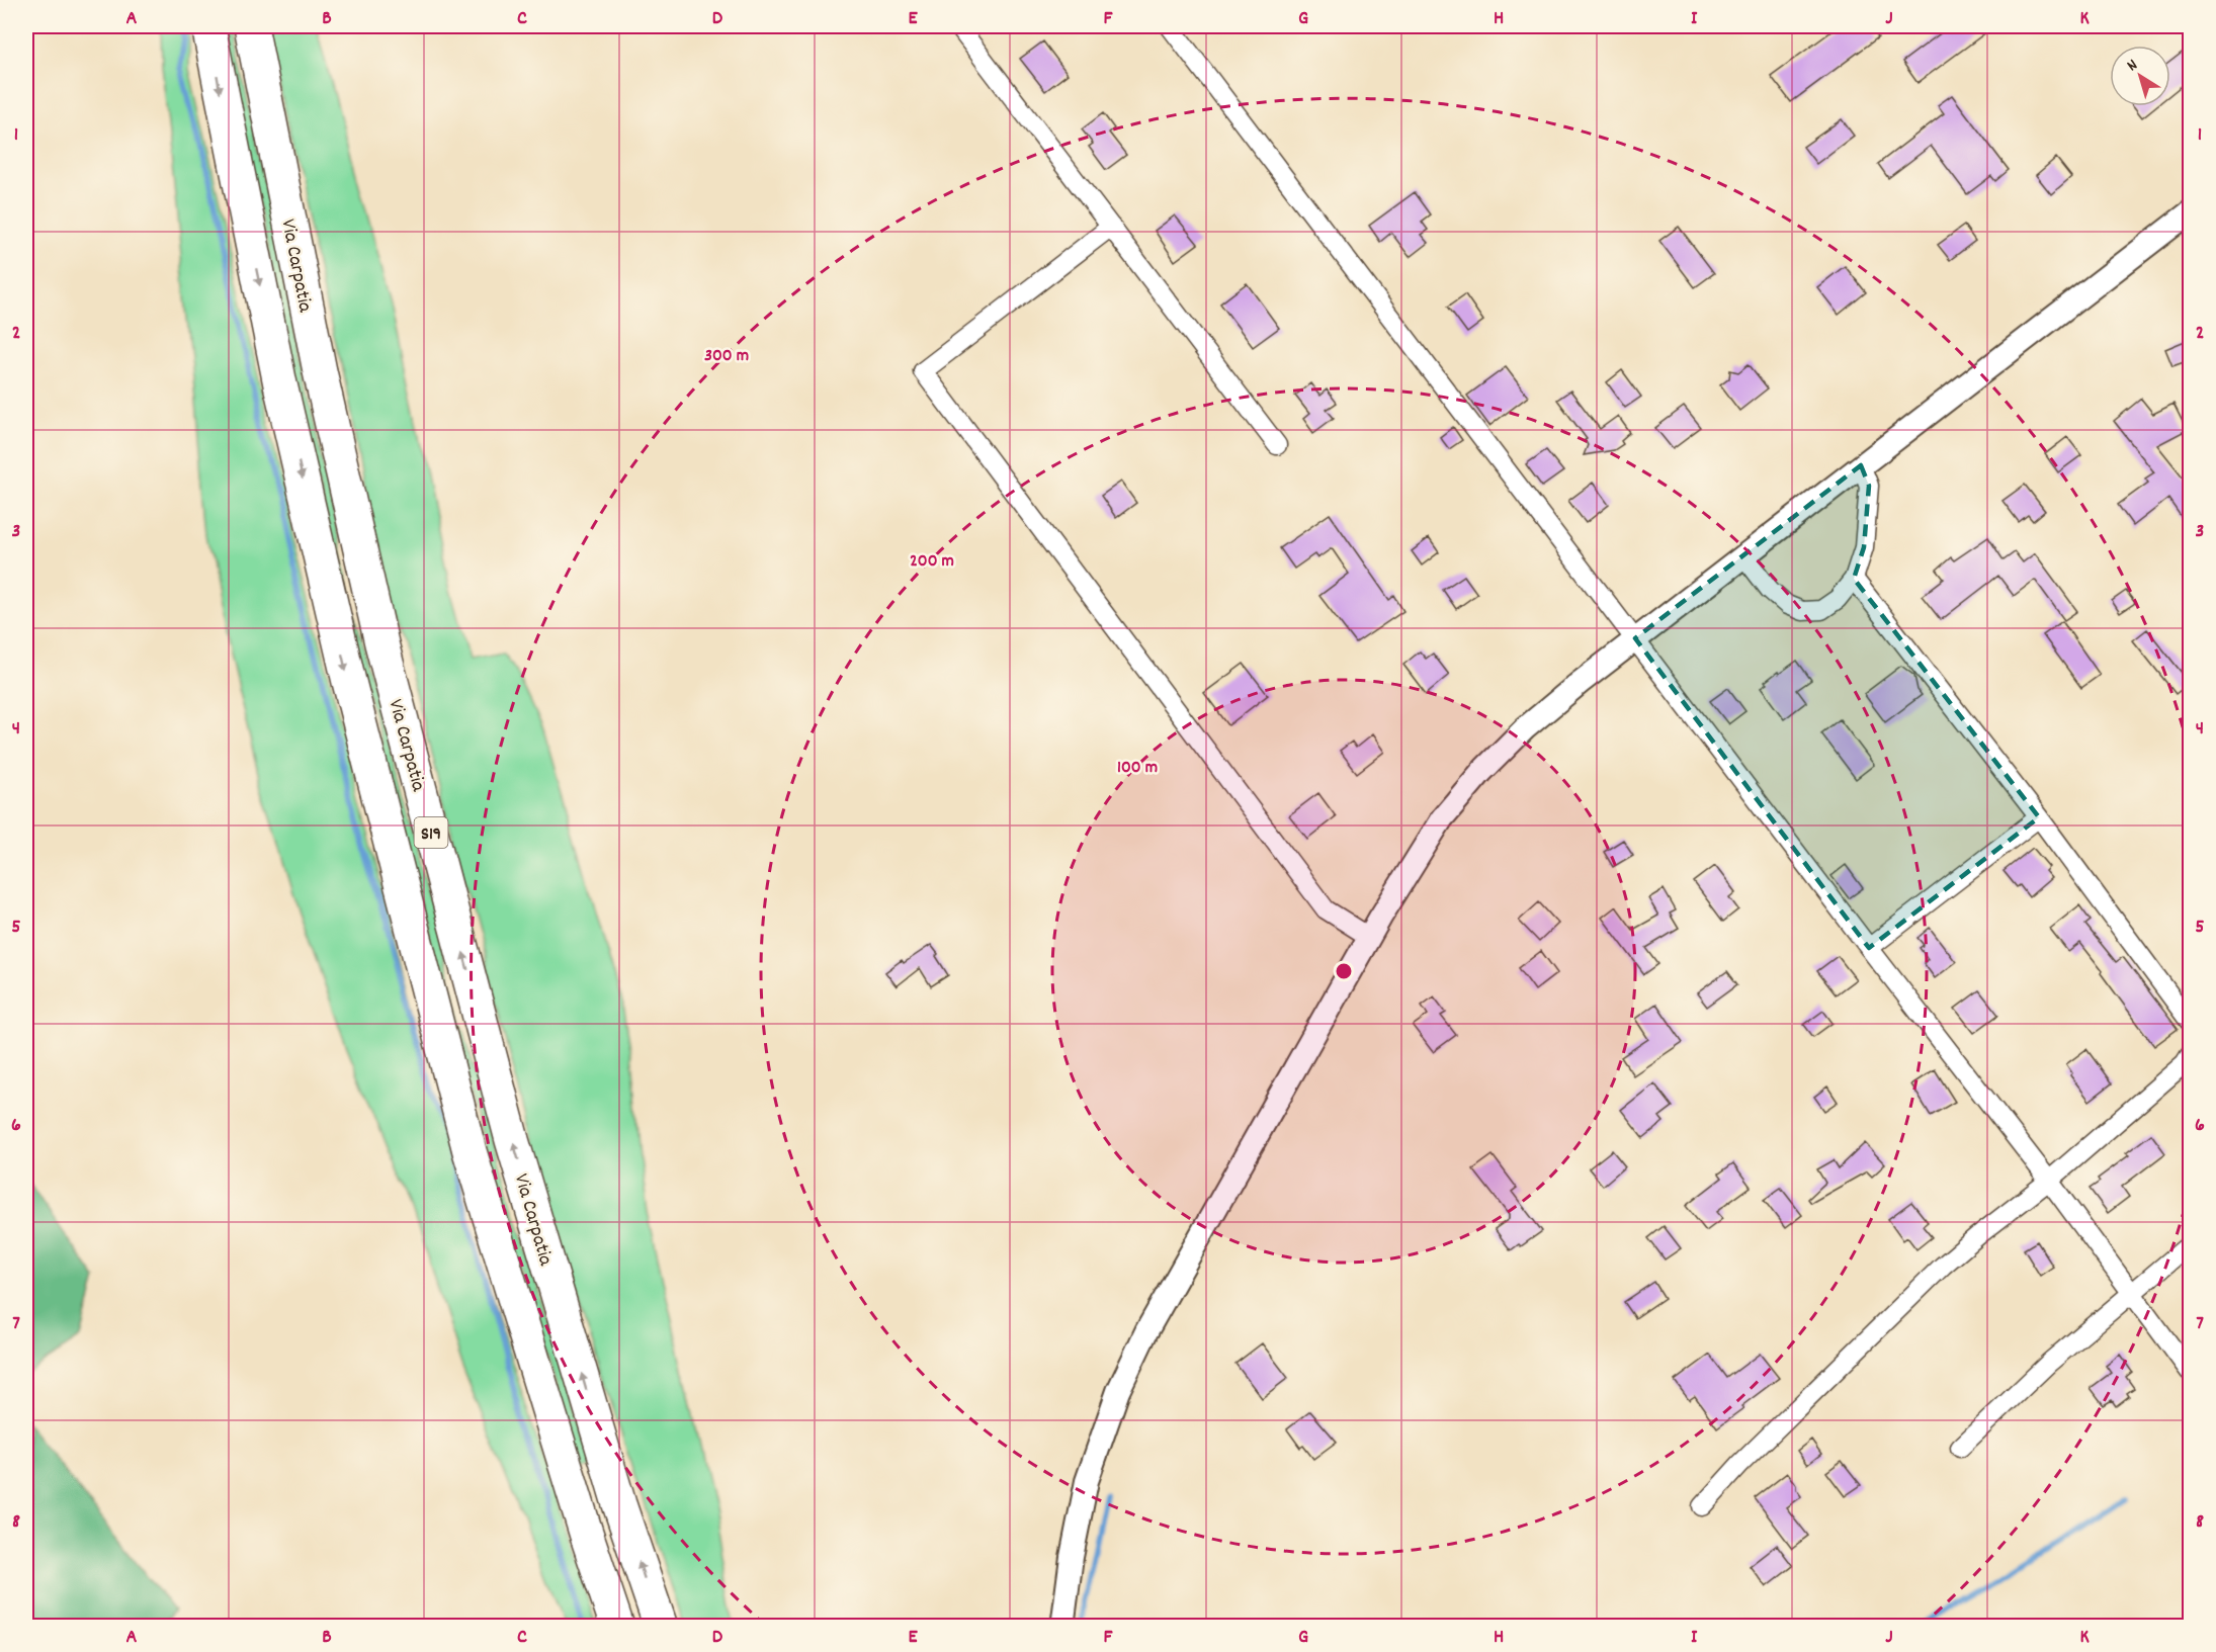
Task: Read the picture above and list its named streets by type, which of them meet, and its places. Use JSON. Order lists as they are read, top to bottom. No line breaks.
{"streets":{"highway":["Via Carpatia","S19"]},"north":"top left","grid":{"columns":["A","B","C","D","E","F","G","H","I","J","K"],"rows":["1","2","3","4","5","6","7","8"]},"rings":["300 m","200 m","100 m"]}
